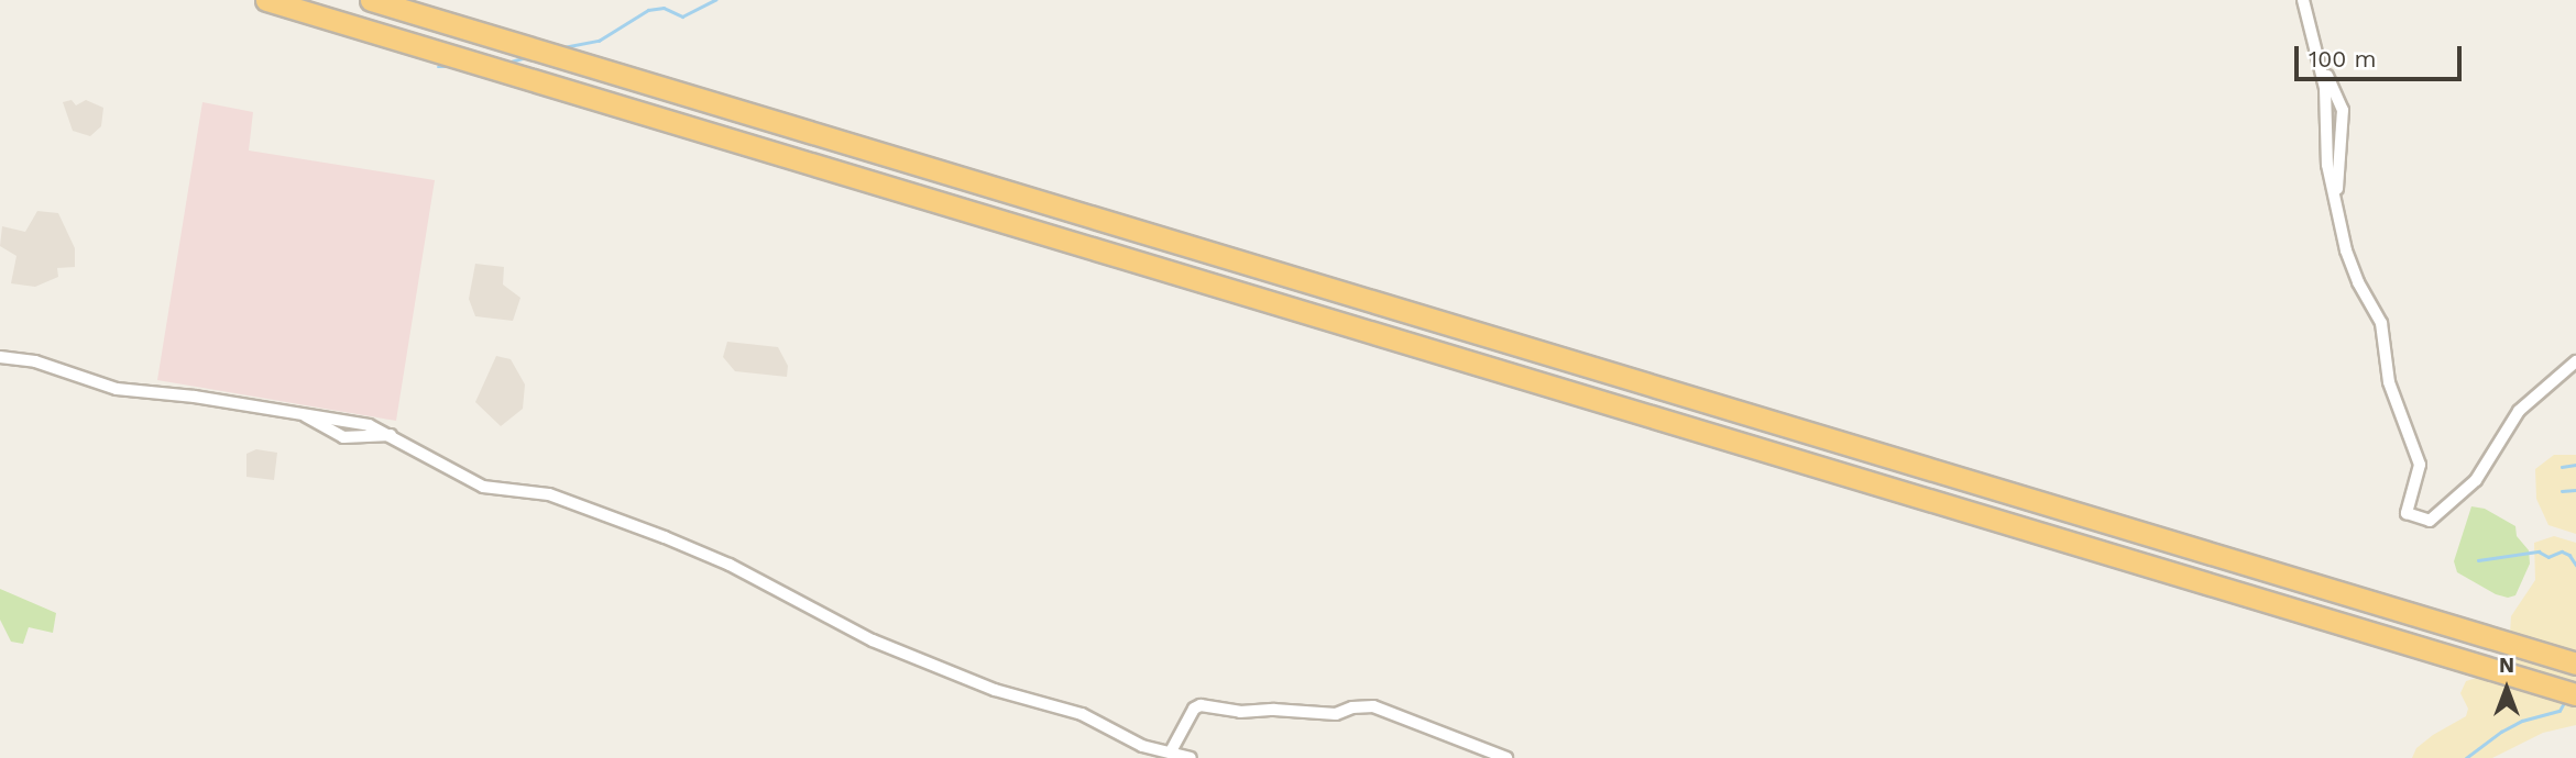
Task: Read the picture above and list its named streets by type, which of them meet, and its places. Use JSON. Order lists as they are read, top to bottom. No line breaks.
{"scale_bar":"100 m","north":"top"}
